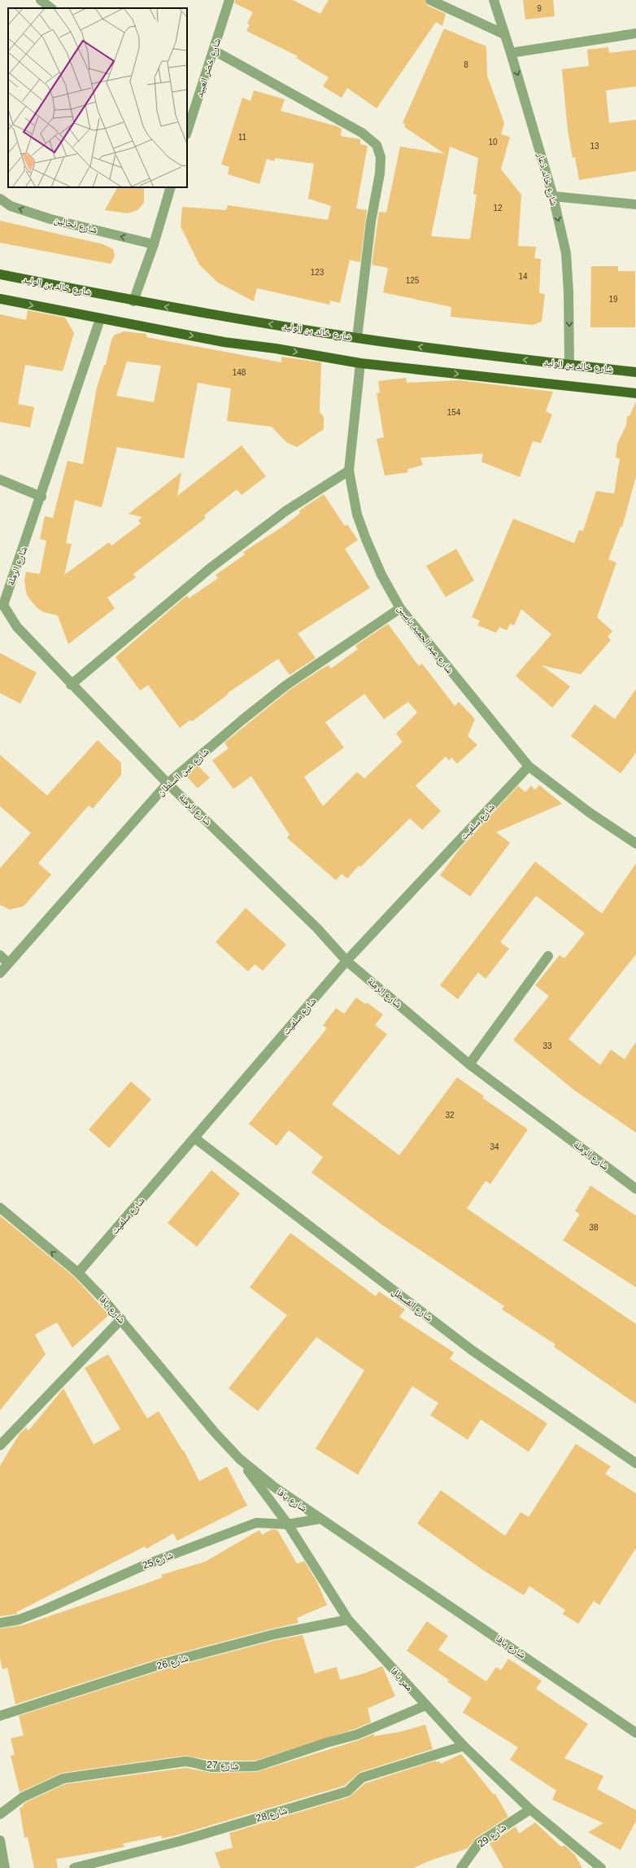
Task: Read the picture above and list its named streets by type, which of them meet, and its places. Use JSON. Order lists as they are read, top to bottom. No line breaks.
{"streets":{"main road":["شارع خالد بن الوليد"],"street":["شارع خضر العبيد","شارع خالد ذعار","شارع نحالين","شارع الرملة","شارع عبد الحميد ياسين","شارع عين السلطان","شارع سلفيت","شارع القسطل","شارع يافا","شارع 25","شارع 26","ممر يافا","شارع 27","شارع 28","شارع 29"]},"crossings":[["شارع خالد ذعار","شارع خالد بن الوليد"],["شارع الرملة","شارع عين السلطان"],["شارع الرملة","شارع سلفيت"],["شارع عبد الحميد ياسين","شارع عين السلطان"],["شارع عبد الحميد ياسين","شارع سلفيت"],["شارع سلفيت","شارع القسطل"],["شارع سلفيت","شارع يافا"],["شارع يافا","شارع 25"],["شارع يافا","ممر يافا"],["شارع 25","ممر يافا"],["شارع 26","ممر يافا"],["ممر يافا","شارع 27"],["ممر يافا","شارع 28"],["ممر يافا","شارع 29"]],"one_way":["شارع خالد ذعار","شارع نحالين"],"house_numbers":["9","8","11","10","13","12","123","14","125","19","148","154","33","32","34","38"]}
